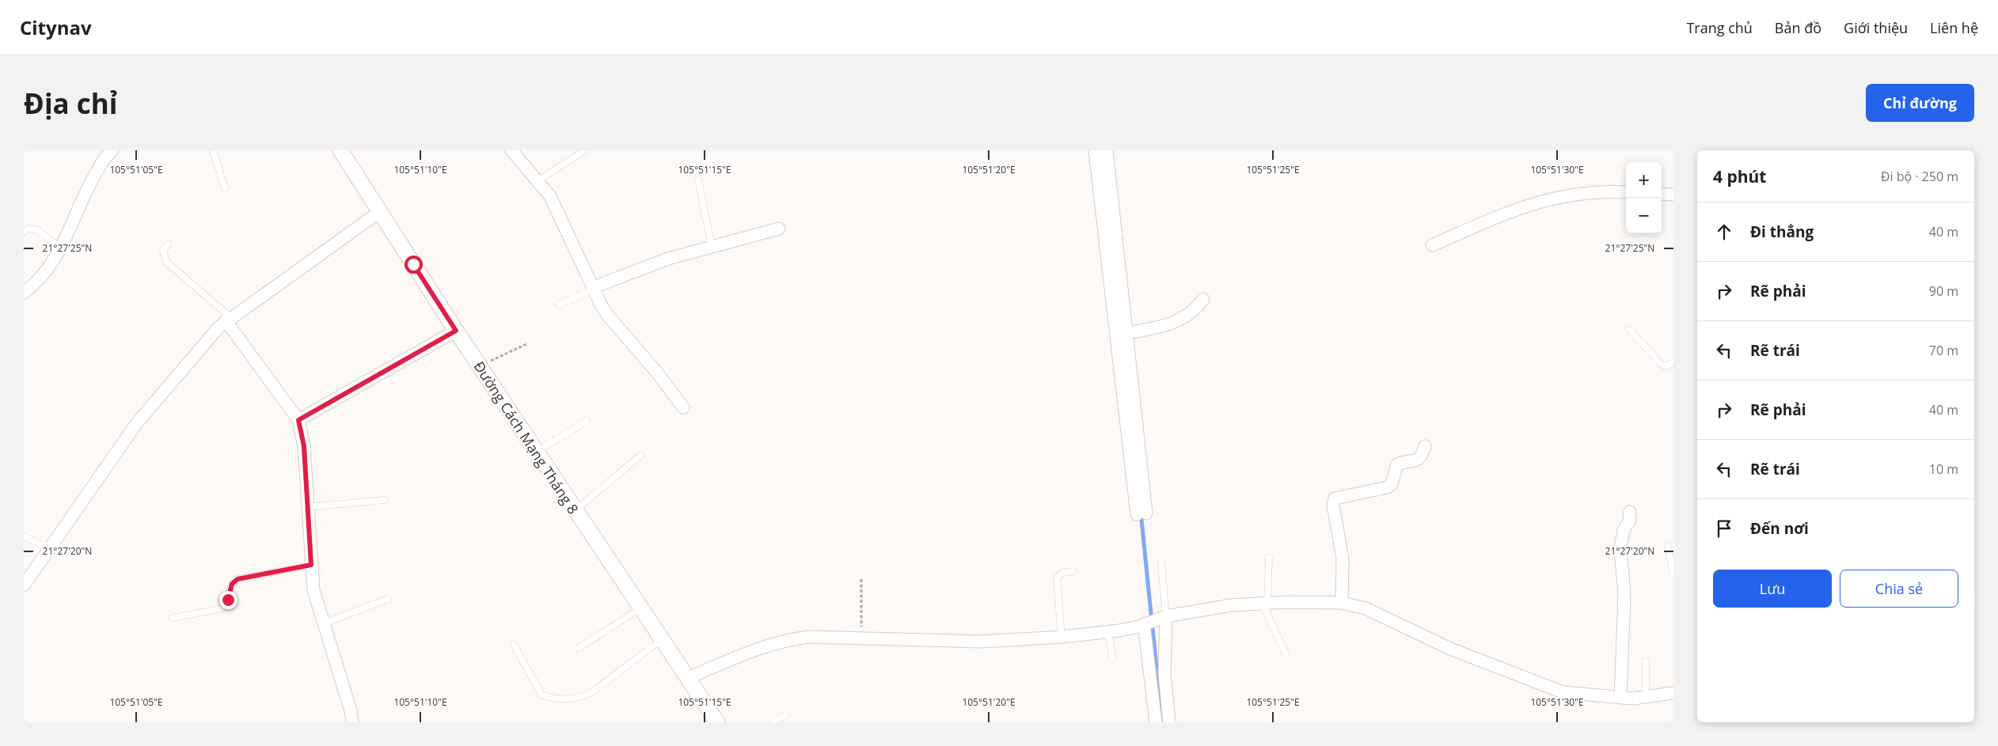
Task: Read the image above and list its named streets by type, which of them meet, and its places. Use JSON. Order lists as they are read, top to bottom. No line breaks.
{"streets":{"street":["Đường Cách Mạng Tháng 8"]},"page":{"header":"Citynav","nav":["Trang chủ","Bản đồ","Giới thiệu","Liên hệ"],"buttons":["Chỉ đường",["Lưu","Chia sẻ"]],"title":"Địa chỉ","heading":["4 phút","Đi bộ · 250 m"],"map_buttons":["+","−"],"list":[["Đi thẳng","40 m"],["Rẽ phải","90 m"],["Rẽ trái","70 m"],["Rẽ phải","40 m"],["Rẽ trái","10 m"],"Đến nơi"]},"coordinates":["105°51'05\"E","105°51'10\"E","105°51'15\"E","105°51'20\"E","105°51'25\"E","105°51'30\"E","21°27'25\"N","21°27'20\"N"]}
